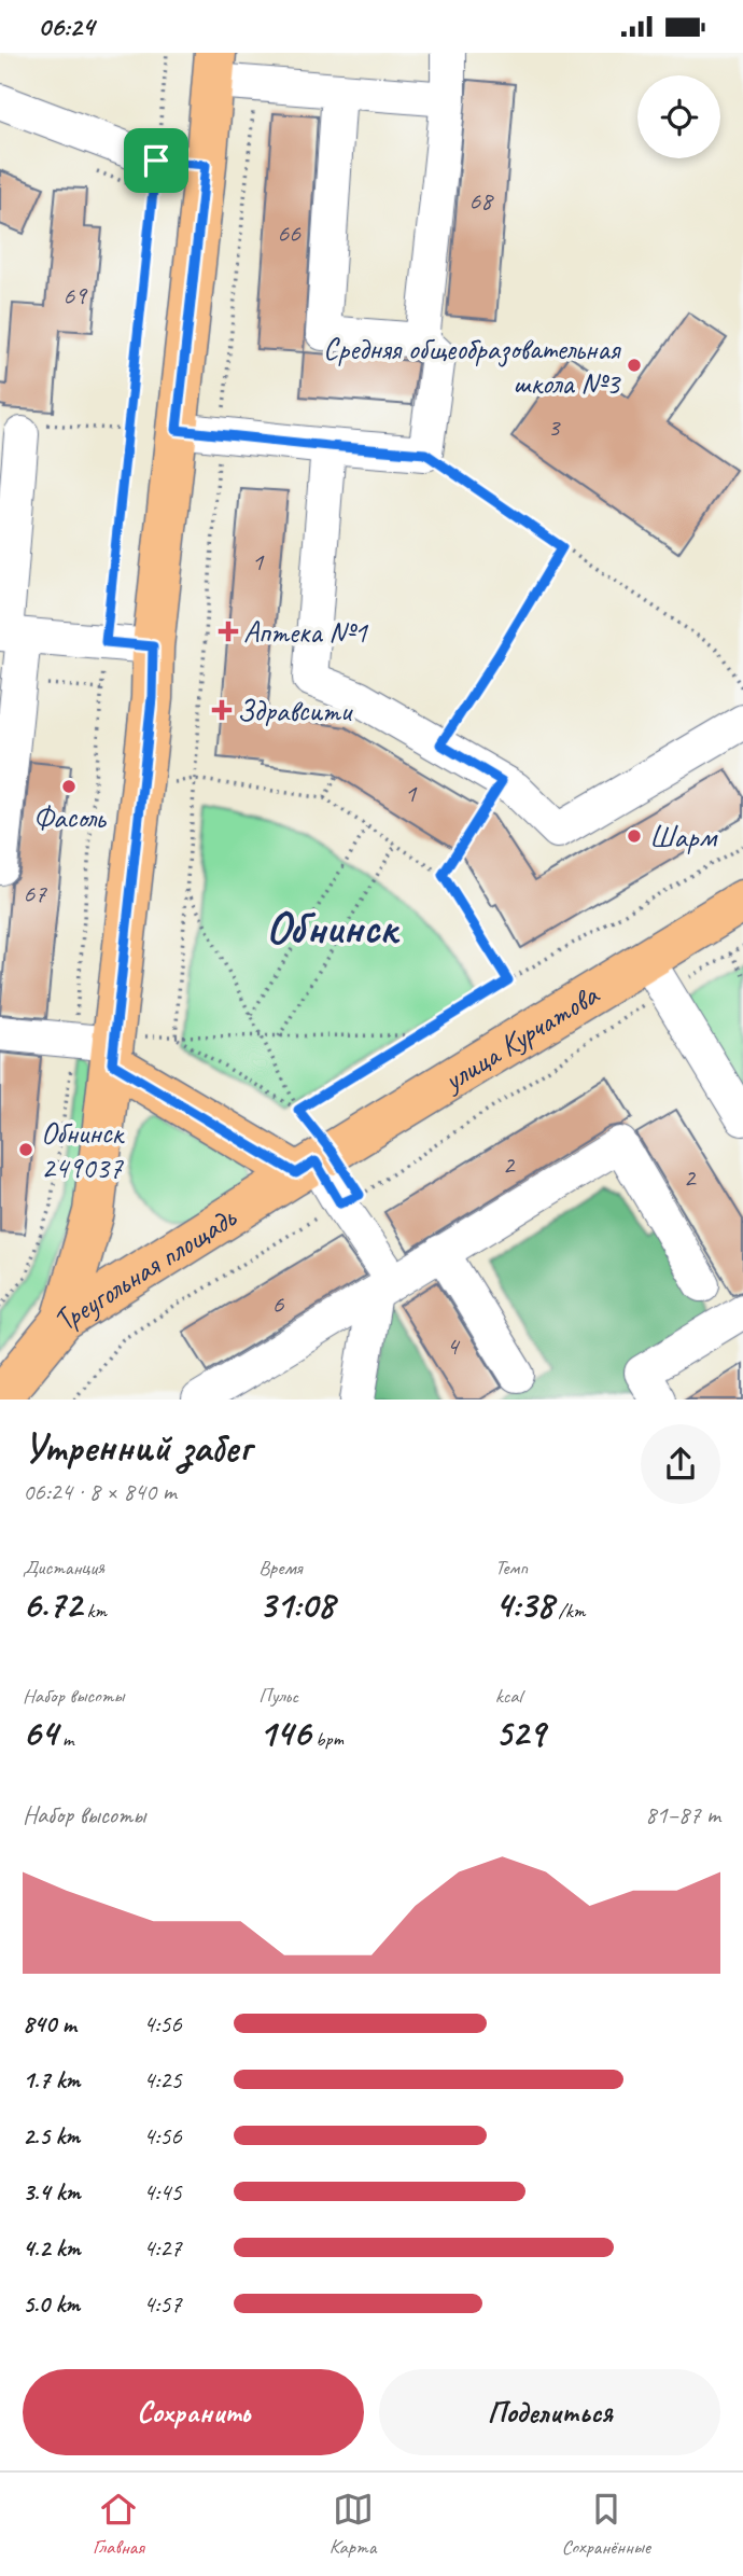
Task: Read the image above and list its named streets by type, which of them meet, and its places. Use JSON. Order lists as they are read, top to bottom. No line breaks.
{"streets":{"main road":["улица Курчатова","Треугольная площадь"]},"crossings":[["улица Курчатова","Треугольная площадь"]],"districts":["Обнинск"],"places":{"other":["Средняя общеобразовательная школа №3","Фасоль","Шарм","Обнинск 249037"],"health":["Аптека №1","Здравсити"]},"house_numbers":["68","66","69","3","1","1","67","2","2","6","4"],"page":{"status":"06:24","heading":["Утренний забег","06:24 · 8 × 840 m"],"stats":[["Дистанция","6.72 km"],["Время","31:08"],["Темп","4:38 /km"],["Набор высоты","64 m"],["Пульс","146 bpm"],["kcal","529"]],"chart":["Набор высоты","81–87 m"],"list":[{"name":"840 m","note":"4:56"},{"name":"1.7 km","note":"4:25"},{"name":"2.5 km","note":"4:56"},{"name":"3.4 km","note":"4:45"},{"name":"4.2 km","note":"4:27"},{"name":"5.0 km","note":"4:57"}],"buttons":["Сохранить","Поделиться"],"tabs":["Главная","Карта","Сохранённые"]}}
